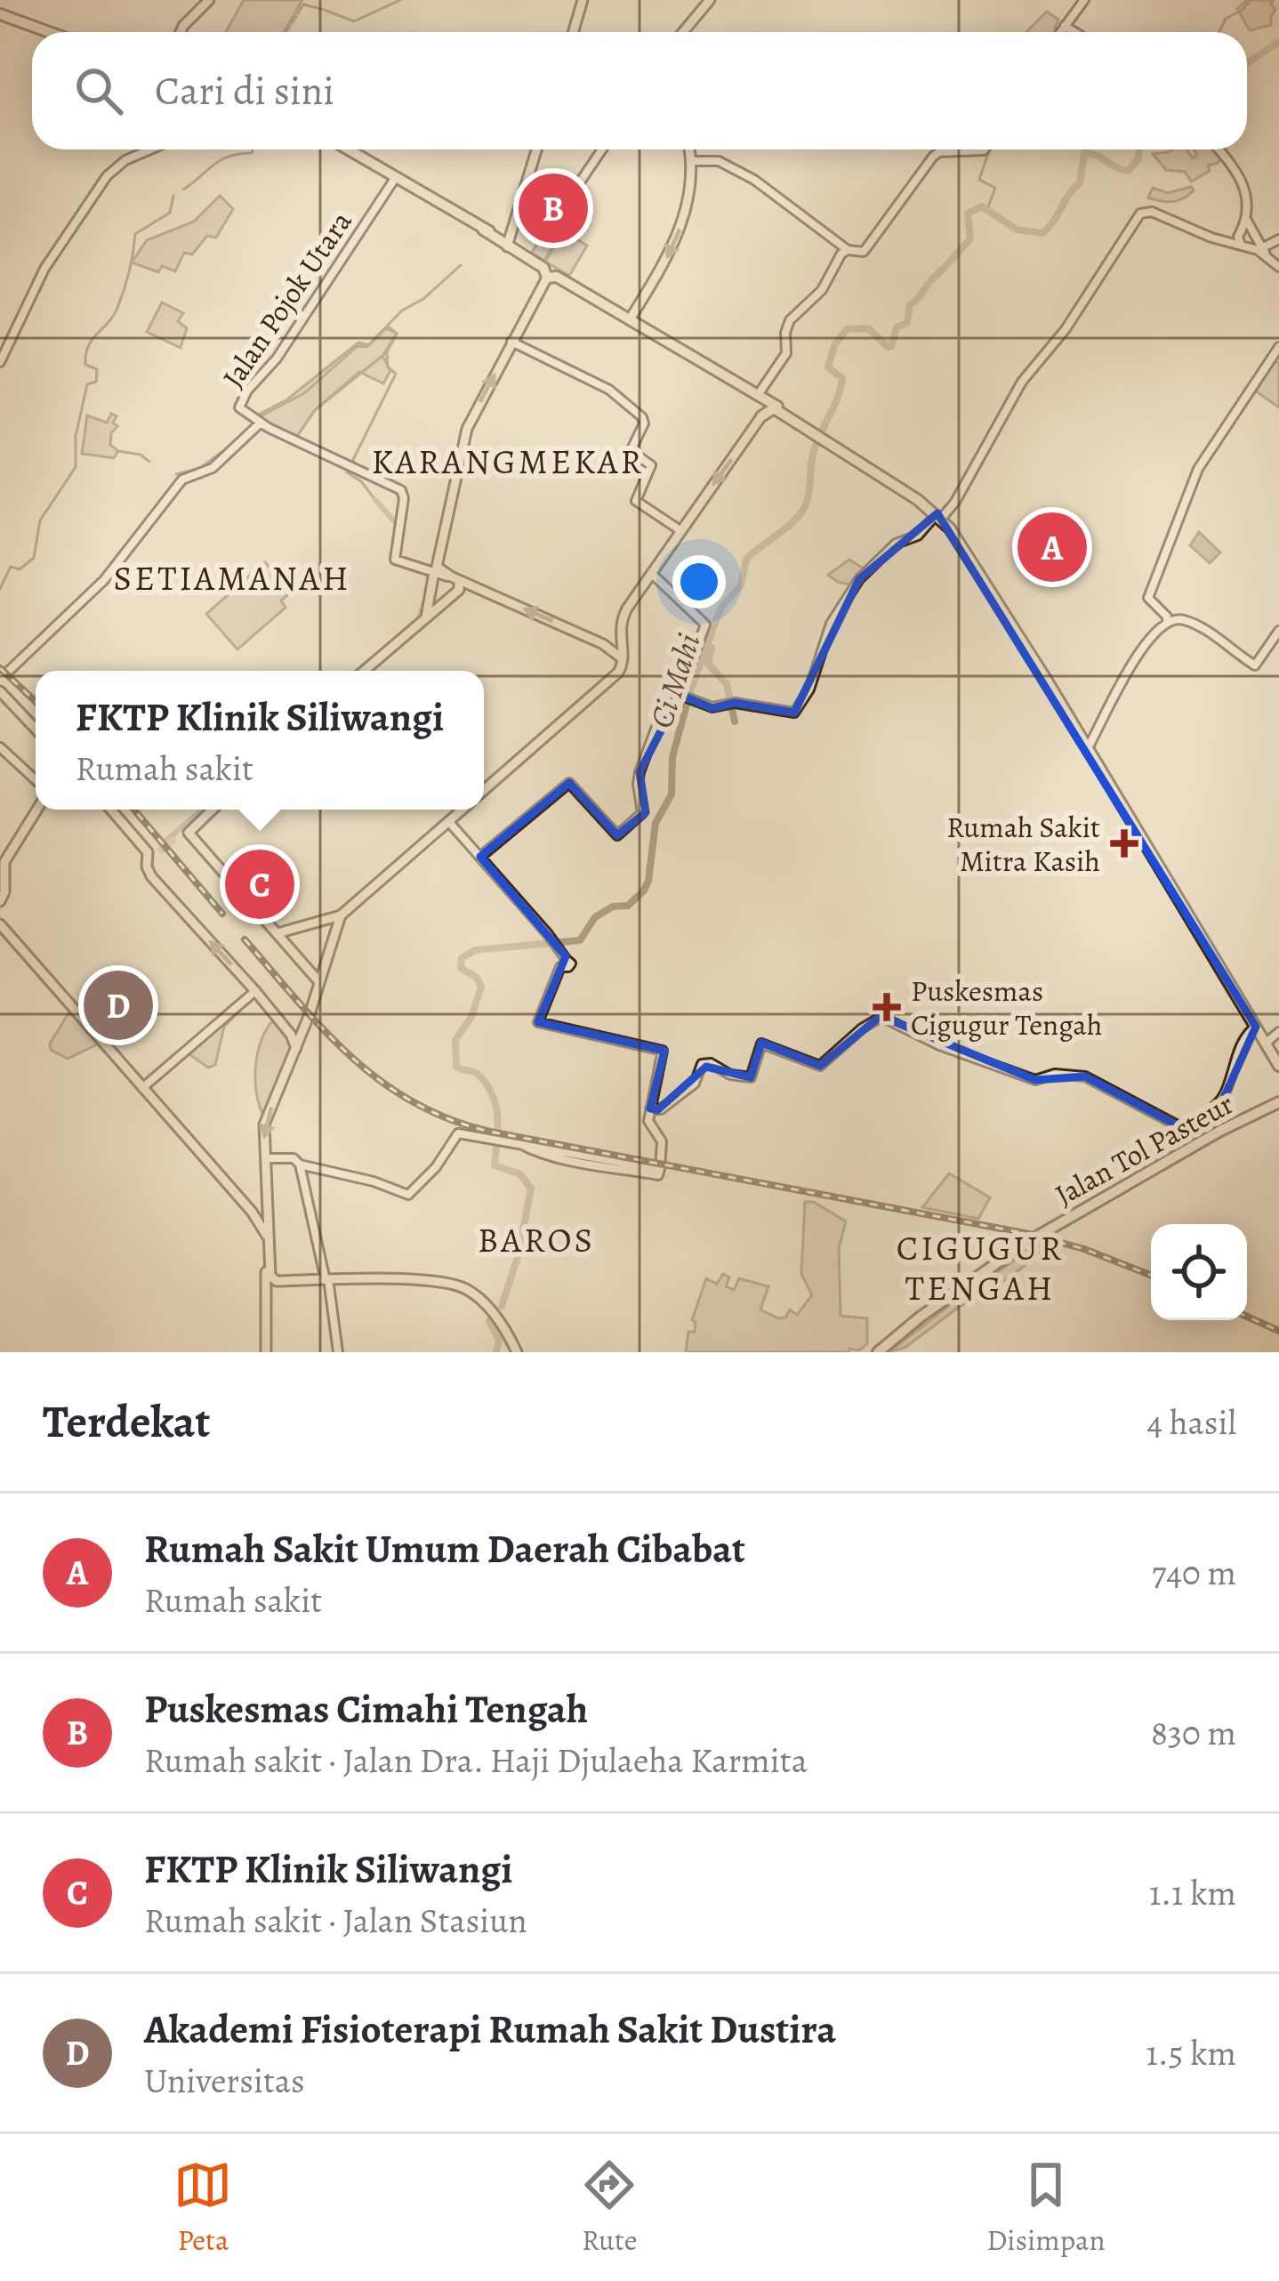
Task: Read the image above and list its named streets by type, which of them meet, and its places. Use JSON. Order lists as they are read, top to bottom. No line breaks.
{"streets":{"highway":["Jalan Tol Pasteur"],"street":["Jalan Pojok Utara"]},"districts":["KARANGMEKAR","SETIAMANAH","BAROS","CIGUGUR TENGAH"],"water":["Ci Mahi"],"places":{"health":["Rumah Sakit Mitra Kasih","Puskesmas Cigugur Tengah"]},"page":{"search":"Cari di sini","pins":["B","A","C","D"],"popup":["FKTP Klinik Siliwangi","Rumah sakit"],"heading":["Terdekat","4 hasil"],"list":[{"mark":"A","name":"Rumah Sakit Umum Daerah Cibabat","note":"Rumah sakit","value":"740 m"},{"mark":"B","name":"Puskesmas Cimahi Tengah","note":"Rumah sakit · Jalan Dra. Haji Djulaeha Karmita","value":"830 m"},{"mark":"C","name":"FKTP Klinik Siliwangi","note":"Rumah sakit · Jalan Stasiun","value":"1.1 km"},{"mark":"D","name":"Akademi Fisioterapi Rumah Sakit Dustira","note":"Universitas","value":"1.5 km"}],"nav":["Peta","Rute","Disimpan"]}}
